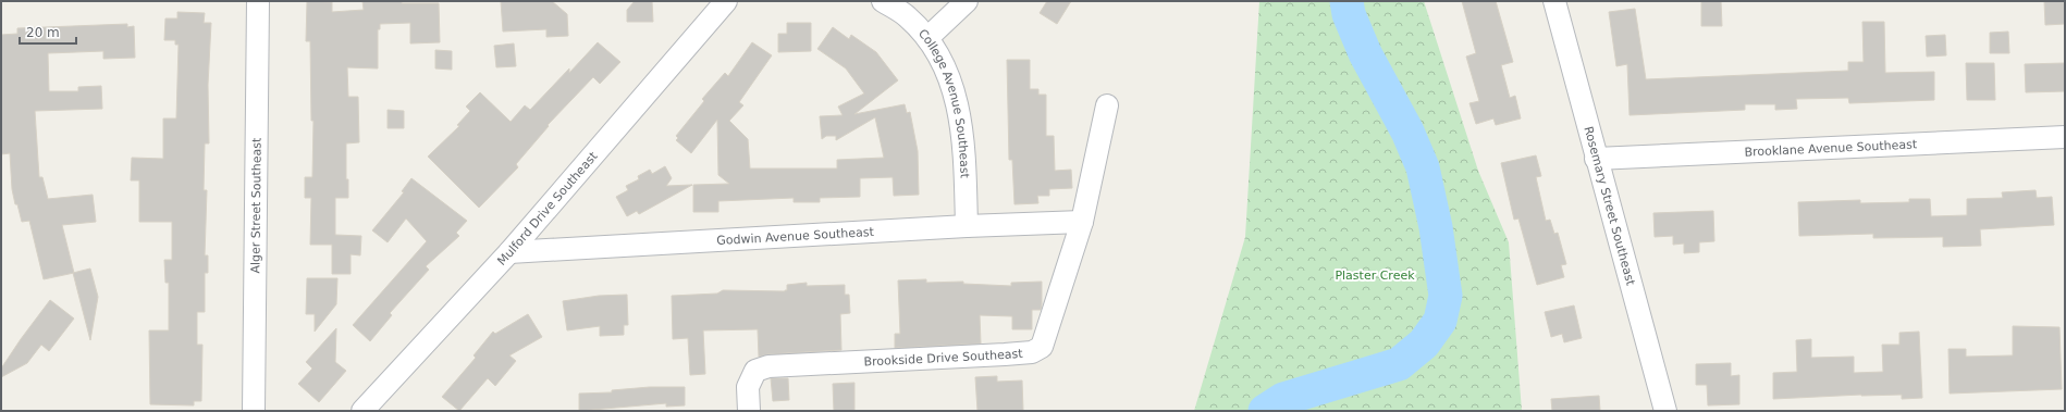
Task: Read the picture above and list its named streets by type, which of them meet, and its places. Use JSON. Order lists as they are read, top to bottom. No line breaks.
{"streets":{"street":["College Avenue Southeast","Brooklane Avenue Southeast","Alger Street Southeast","Rosemary Street Southeast","Mulford Drive Southeast","Godwin Avenue Southeast","Brookside Drive Southeast"]},"crossings":[["College Avenue Southeast","Godwin Avenue Southeast"],["Brooklane Avenue Southeast","Rosemary Street Southeast"],["Mulford Drive Southeast","Godwin Avenue Southeast"],["Godwin Avenue Southeast","Brookside Drive Southeast"]],"parks":["Plaster Creek"],"scale_bar":"20 m"}
